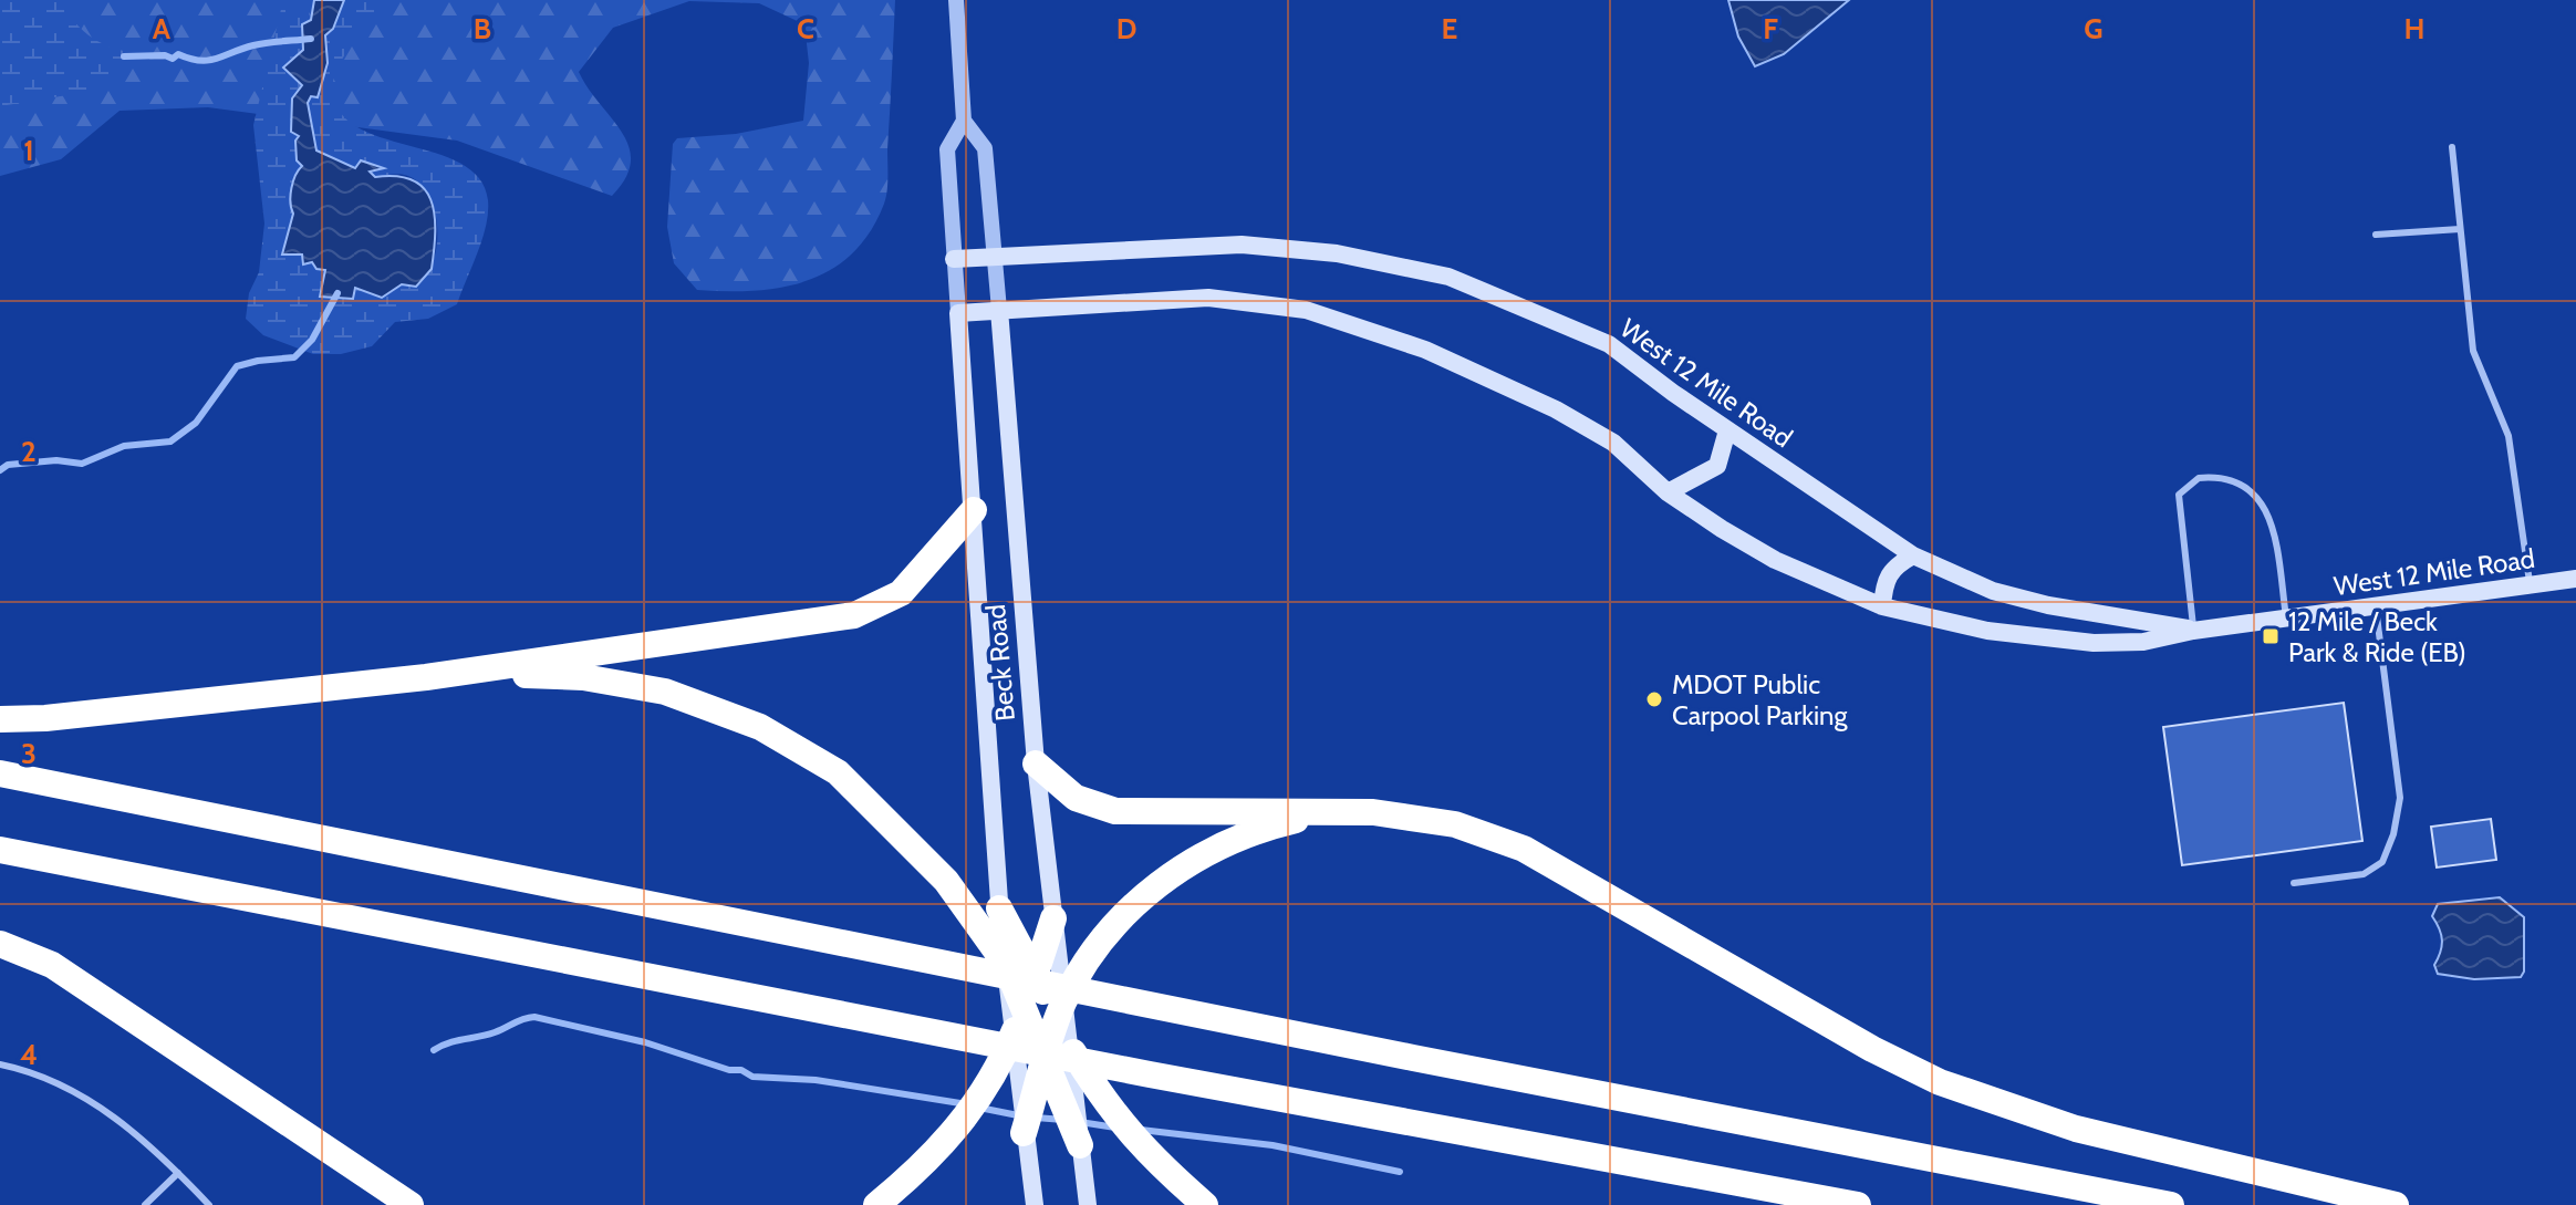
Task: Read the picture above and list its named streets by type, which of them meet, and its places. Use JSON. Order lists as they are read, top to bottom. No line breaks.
{"streets":{"main road":["West 12 Mile Road","Beck Road"]},"crossings":[["West 12 Mile Road","Beck Road"]],"places":{"transit":["12 Mile / Beck Park & Ride (EB)"],"other":["MDOT Public Carpool Parking"]},"grid":{"columns":["A","B","C","D","E","F","G","H"],"rows":["1","2","3","4"]}}
